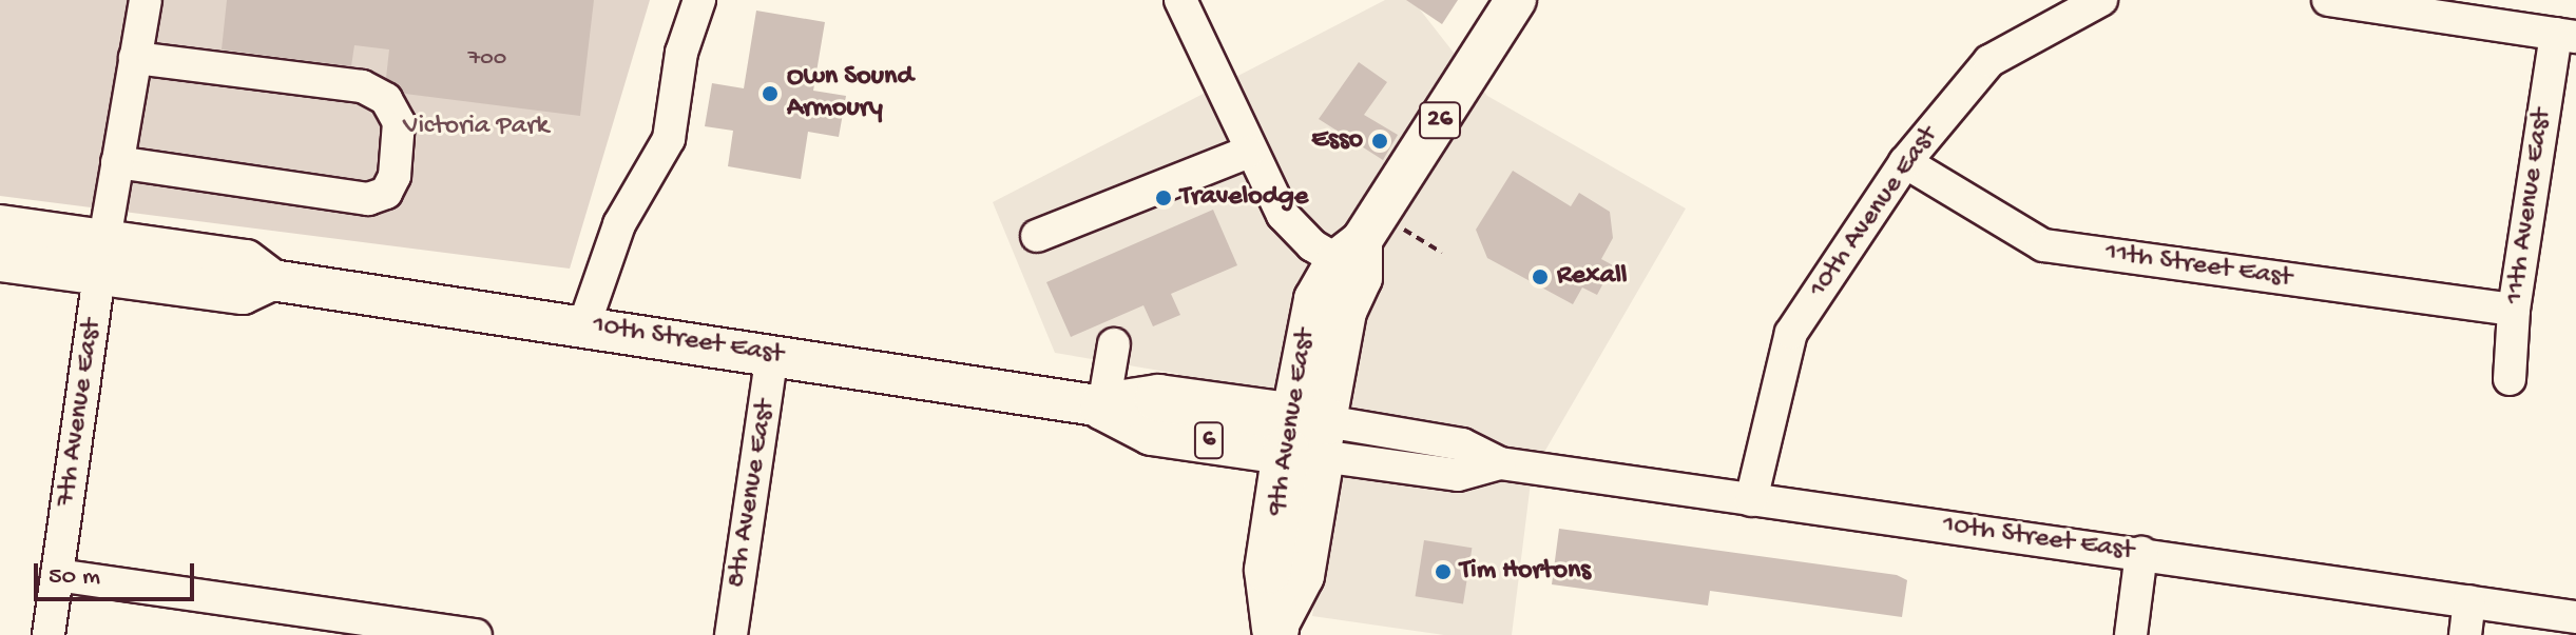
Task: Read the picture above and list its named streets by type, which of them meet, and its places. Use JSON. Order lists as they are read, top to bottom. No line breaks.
{"streets":{"highway":["10th Street East","9th Avenue East","6"],"main road":["26"],"street":["11th Avenue East","10th Avenue East","11th Street East","7th Avenue East","8th Avenue East"]},"crossings":[["26","9th Avenue East"],["11th Avenue East","11th Street East"],["10th Avenue East","11th Street East"],["10th Avenue East","10th Street East"],["10th Street East","7th Avenue East"],["10th Street East","9th Avenue East"],["10th Street East","8th Avenue East"]],"parks":["Victoria Park"],"places":["Own Sound Armoury","Esso","Travelodge","Rexall","Tim Hortons"],"house_numbers":["700"],"scale_bar":"50 m"}
